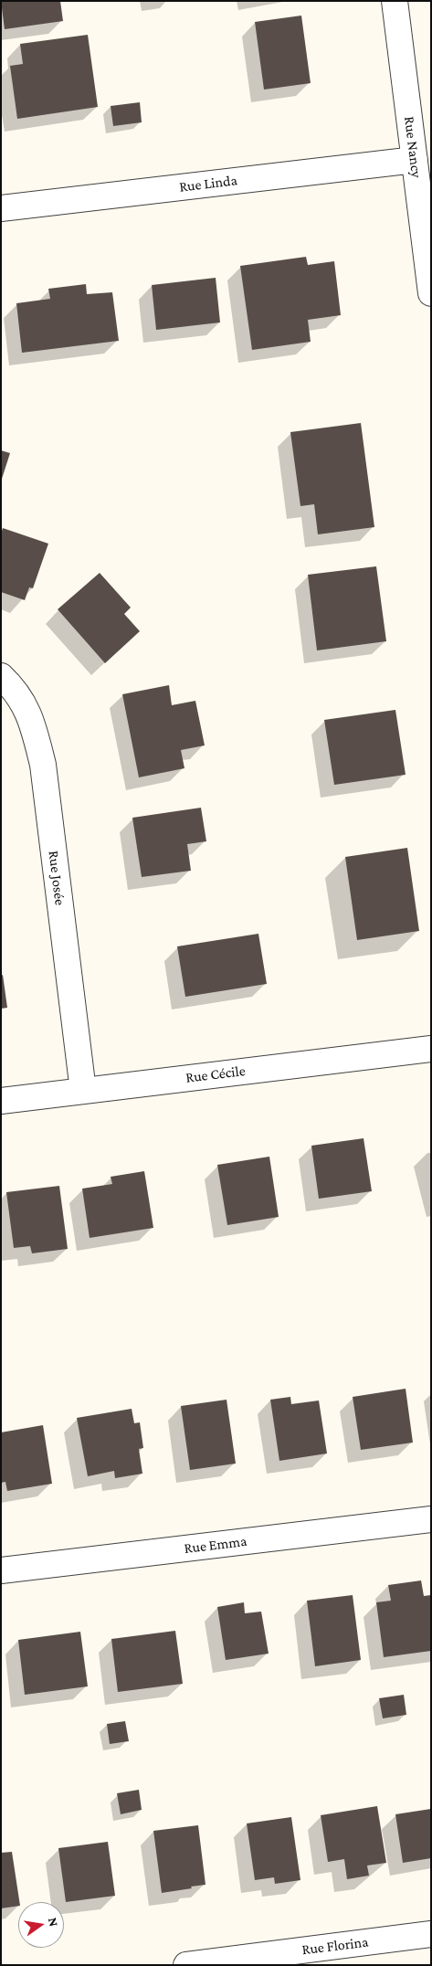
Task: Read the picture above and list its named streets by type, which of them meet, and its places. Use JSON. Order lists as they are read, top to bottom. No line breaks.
{"streets":{"street":["Rue Nancy","Rue Linda","Rue Josée","Rue Cécile","Rue Emma","Rue Florina"]},"crossings":[["Rue Nancy","Rue Linda"],["Rue Josée","Rue Cécile"]],"north":"right"}
